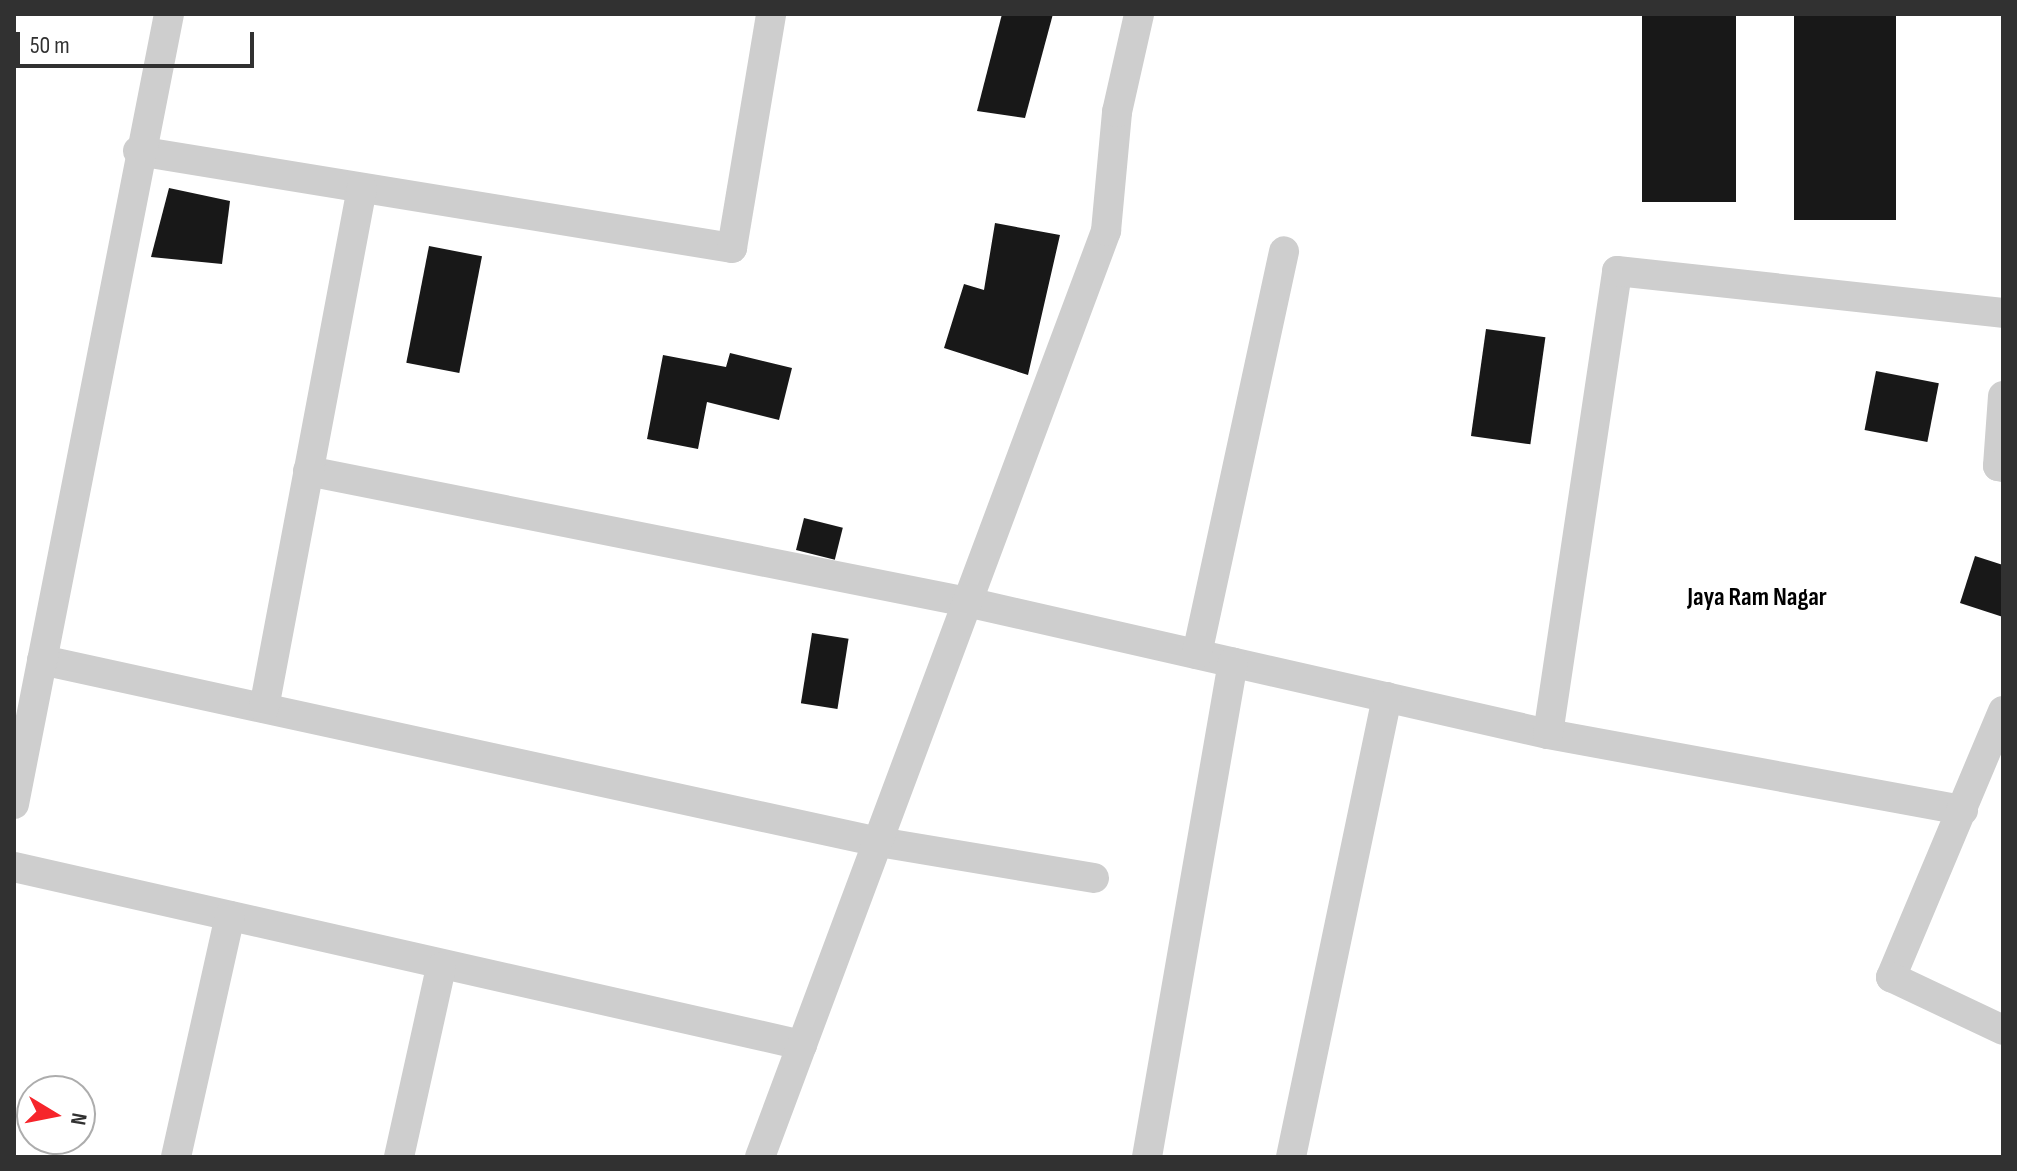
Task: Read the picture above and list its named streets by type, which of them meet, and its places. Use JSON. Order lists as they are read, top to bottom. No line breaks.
{"districts":["Jaya Ram Nagar"],"scale_bar":"50 m","north":"right"}
